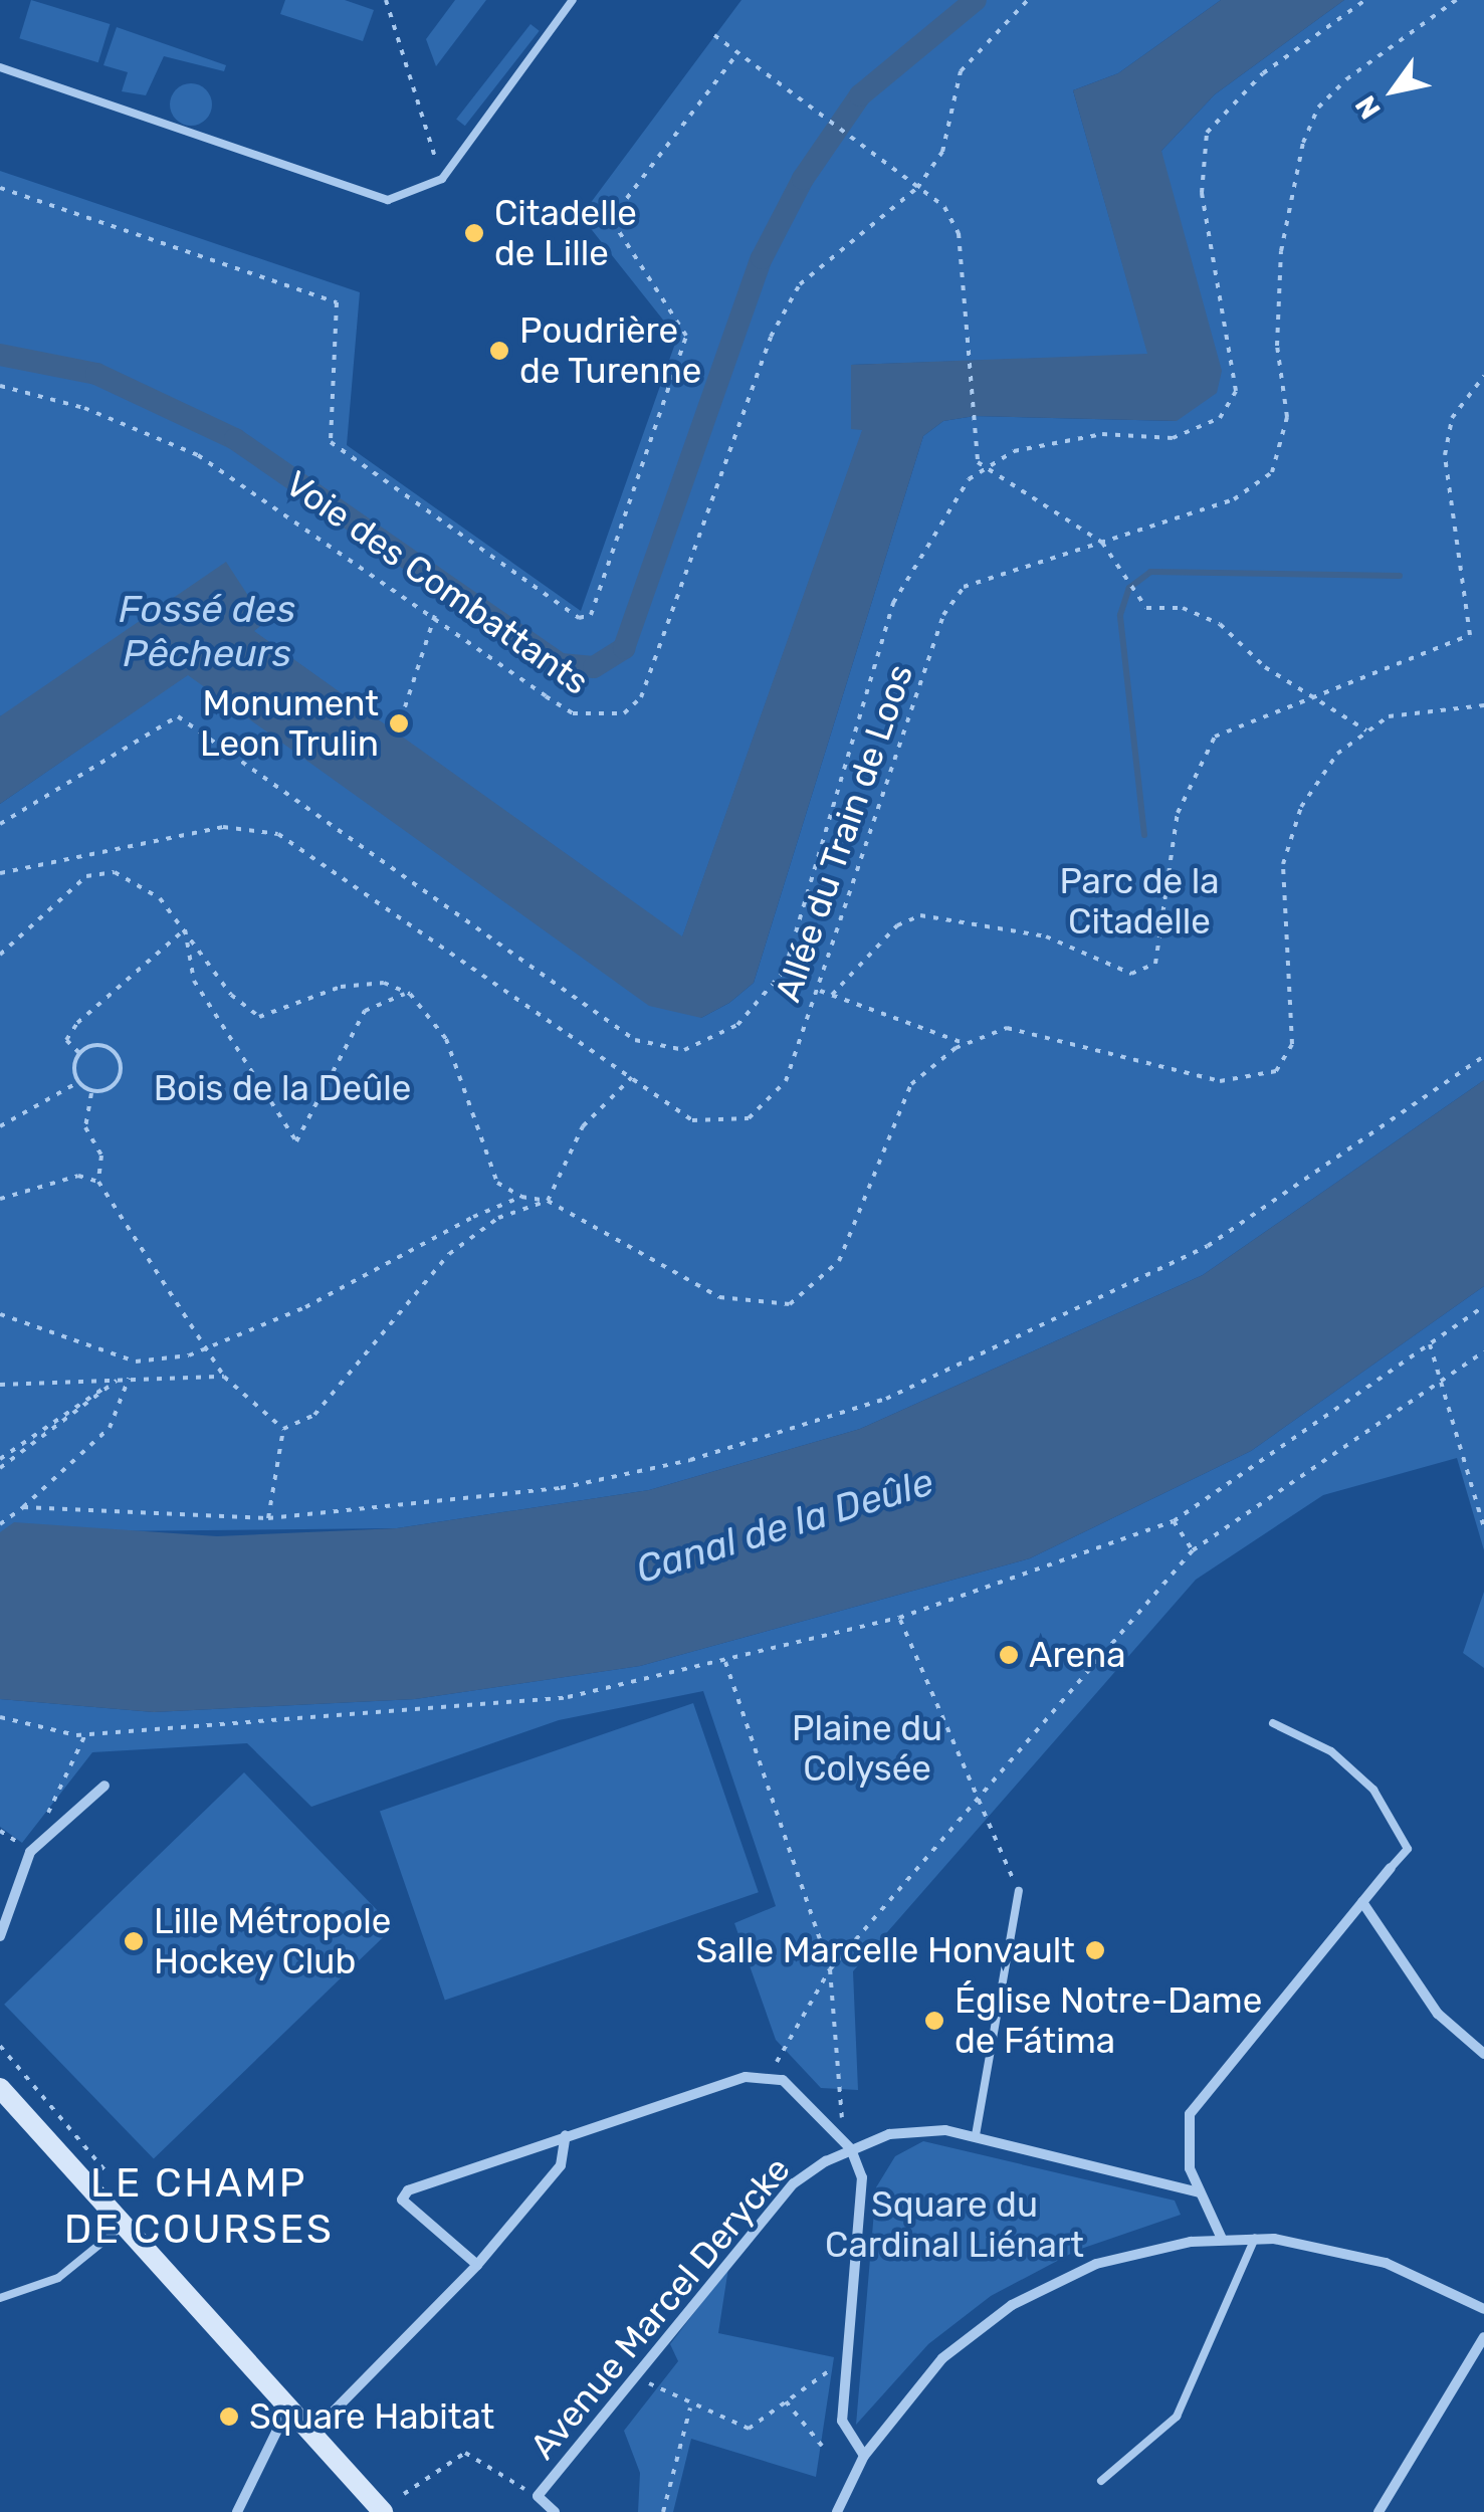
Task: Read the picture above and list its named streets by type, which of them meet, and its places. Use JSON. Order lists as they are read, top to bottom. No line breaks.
{"streets":{"street":["Avenue Marcel Derycke"],"path":["Voie des Combattants","Allée du Train de Loos"]},"districts":["LE CHAMP DE COURSES"],"water":["Fossé des Pêcheurs","Canal de la Deûle"],"parks":["Parc de la Citadelle","Bois de la Deûle","Plaine du Colysée","Square du Cardinal Liénart"],"places":["Citadelle de Lille","Poudrière de Turenne","Monument Leon Trulin","Arena","Lille Métropole Hockey Club","Salle Marcelle Honvault","Église Notre-Dame de Fátima","Square Habitat"],"north":"bottom left"}
